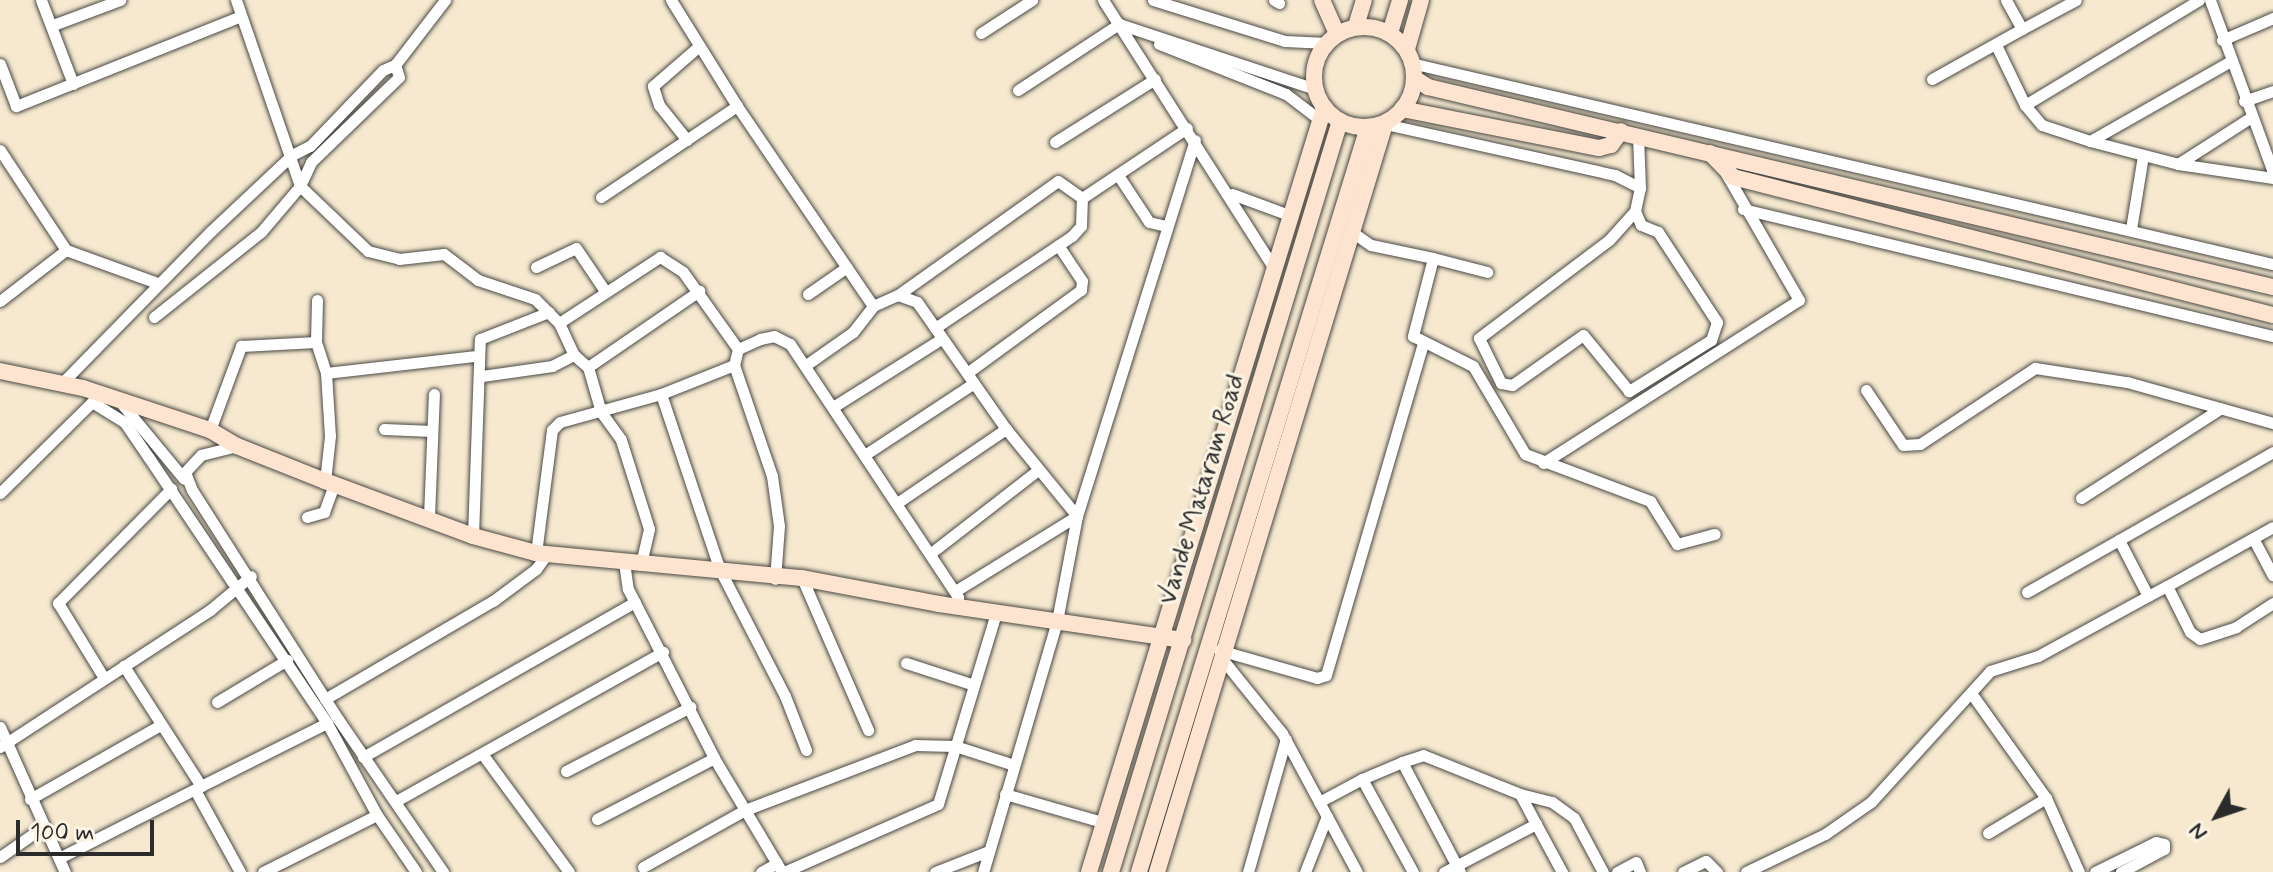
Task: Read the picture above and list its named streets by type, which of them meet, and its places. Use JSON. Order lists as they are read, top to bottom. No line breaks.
{"streets":{"street":["Vande Mataram Road"]},"scale_bar":"100 m","north":"bottom left"}
